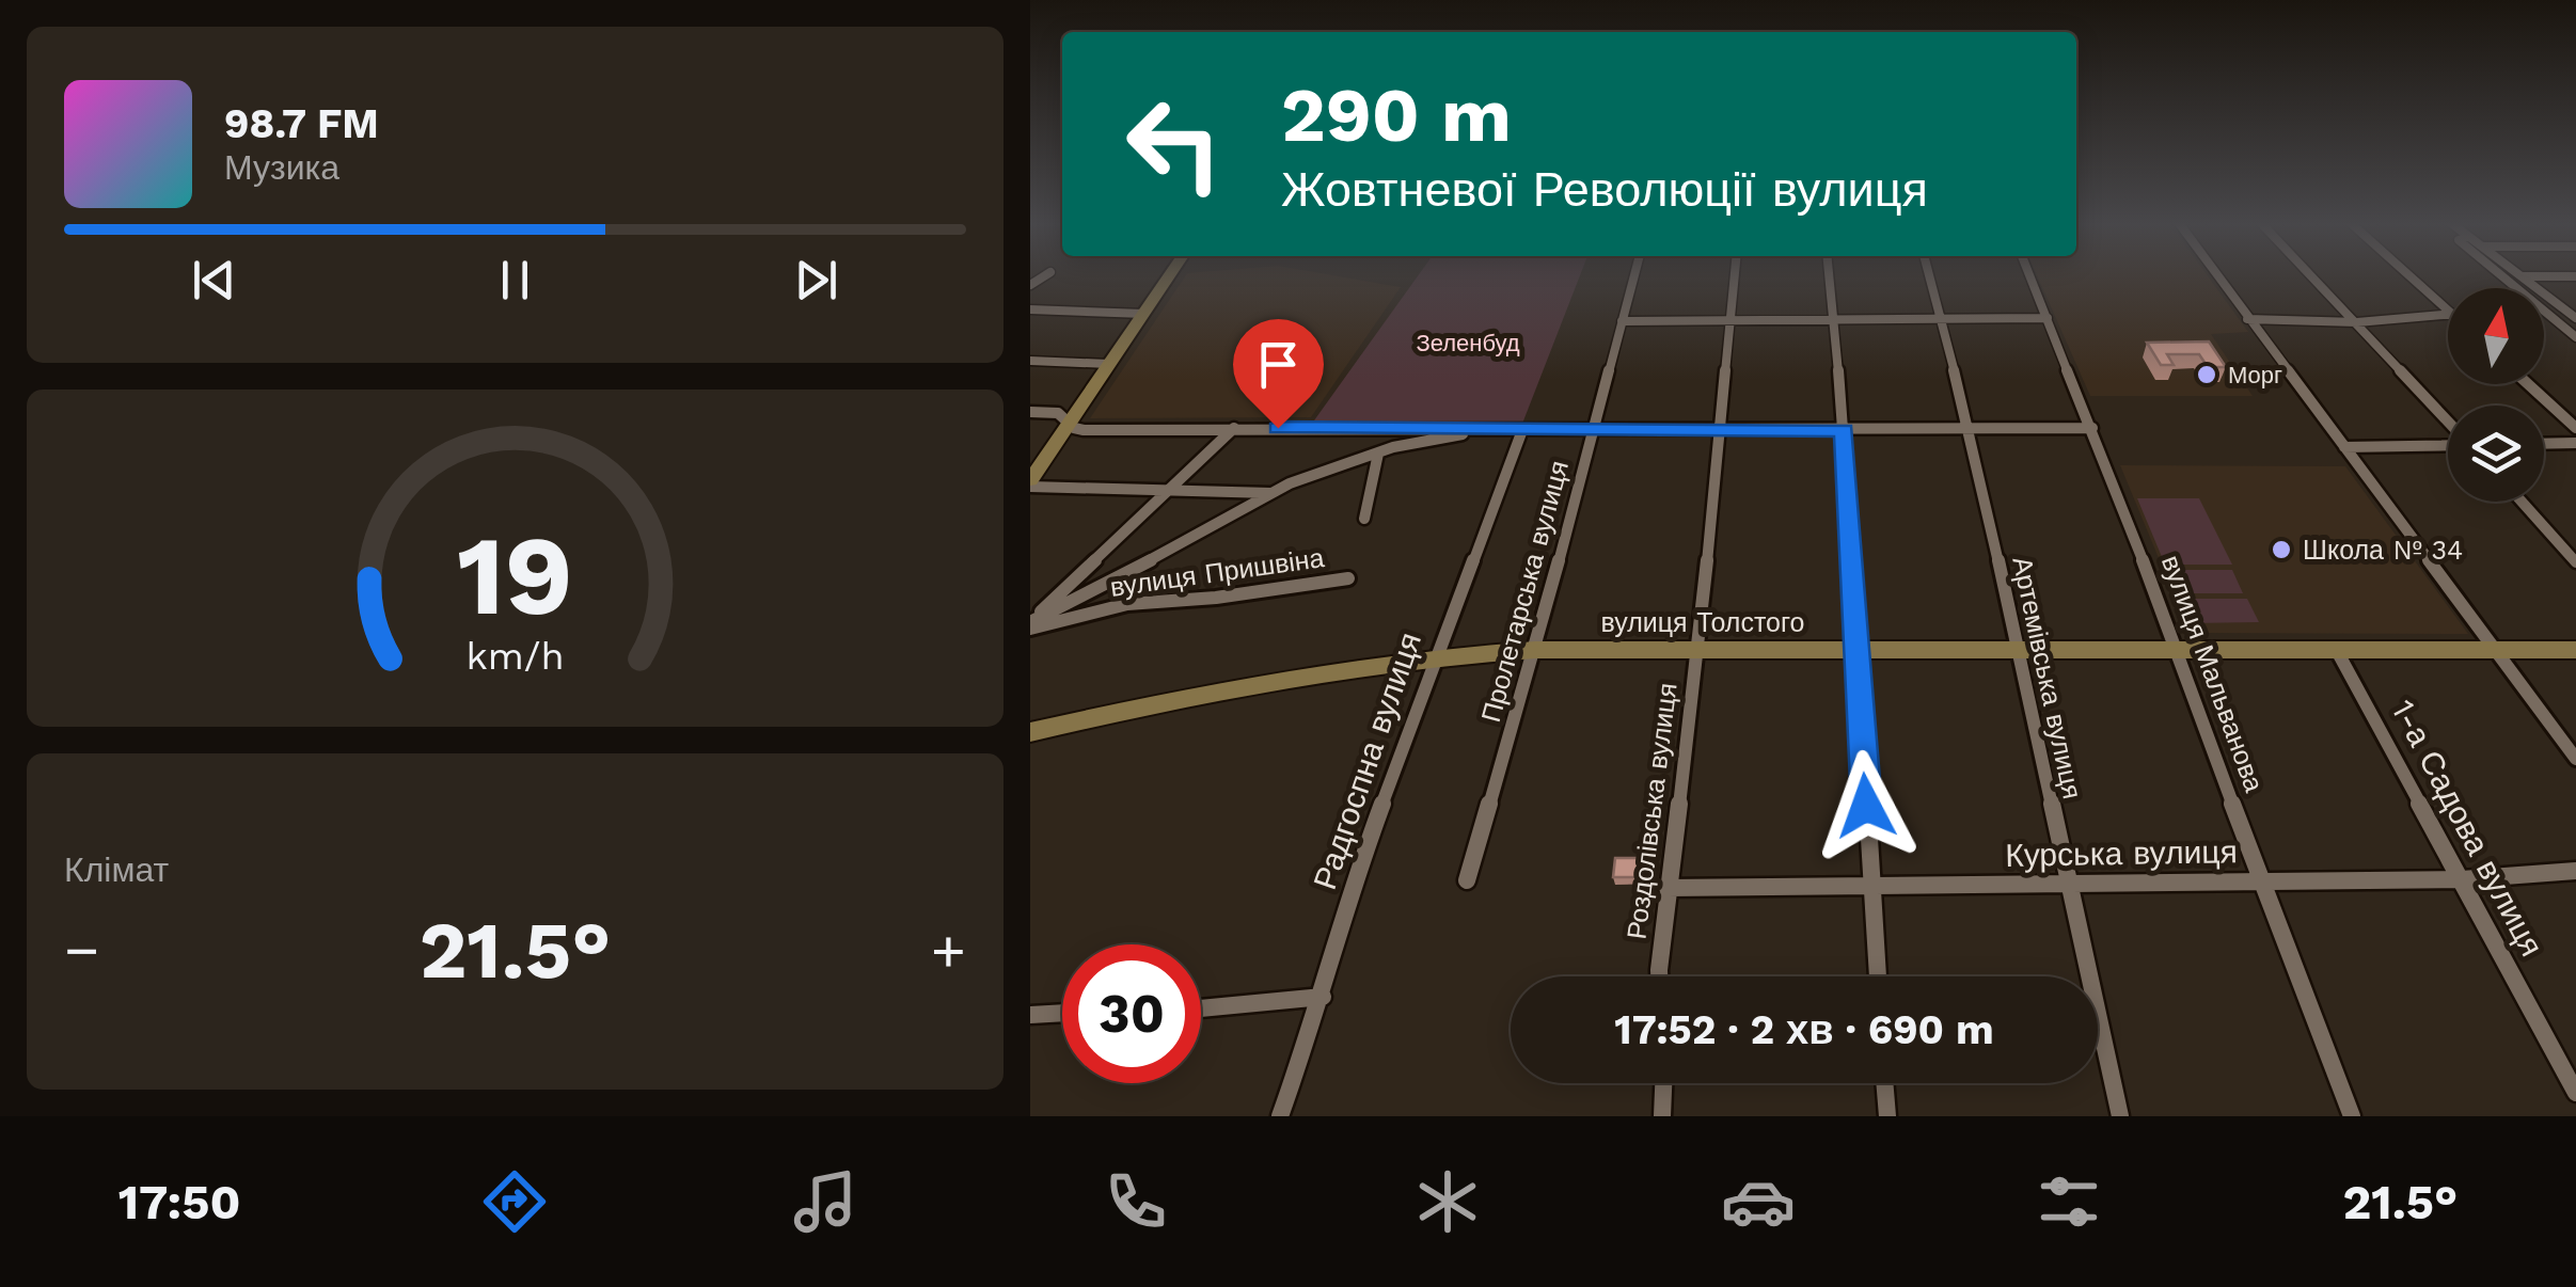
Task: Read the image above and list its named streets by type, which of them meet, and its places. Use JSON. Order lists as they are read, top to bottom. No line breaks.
{"streets":{"street":["вулиця Пришвіна","Пролетарська вулиця","вулиця Толстого","вулиця Мальванова","Артемівська вулиця","Радгоспна вулиця","Роздолівська вулиця","1-а Садова вулиця","Курська вулиця"]},"crossings":[["Пролетарська вулиця","вулиця Толстого"],["вулиця Толстого","вулиця Мальванова"],["вулиця Толстого","Артемівська вулиця"],["вулиця Толстого","Радгоспна вулиця"],["вулиця Толстого","Роздолівська вулиця"],["вулиця Толстого","1-а Садова вулиця"],["вулиця Мальванова","Курська вулиця"],["Артемівська вулиця","Курська вулиця"],["Роздолівська вулиця","Курська вулиця"],["1-а Садова вулиця","Курська вулиця"]],"parks":["Зеленбуд"],"places":["Морг","Школа № 34"],"north":"top","page":{"turn":["290 m","Жовтневої Революції вулиця"],"song":["98.7 FM","Музика"],"tile":"Клімат","heat":["−","21.5°","+"],"limit":"30","trip":"17:52 · 2 хв · 690 m","tabs":["17:50","21.5°"],"gauge":["19","km/h"]}}
